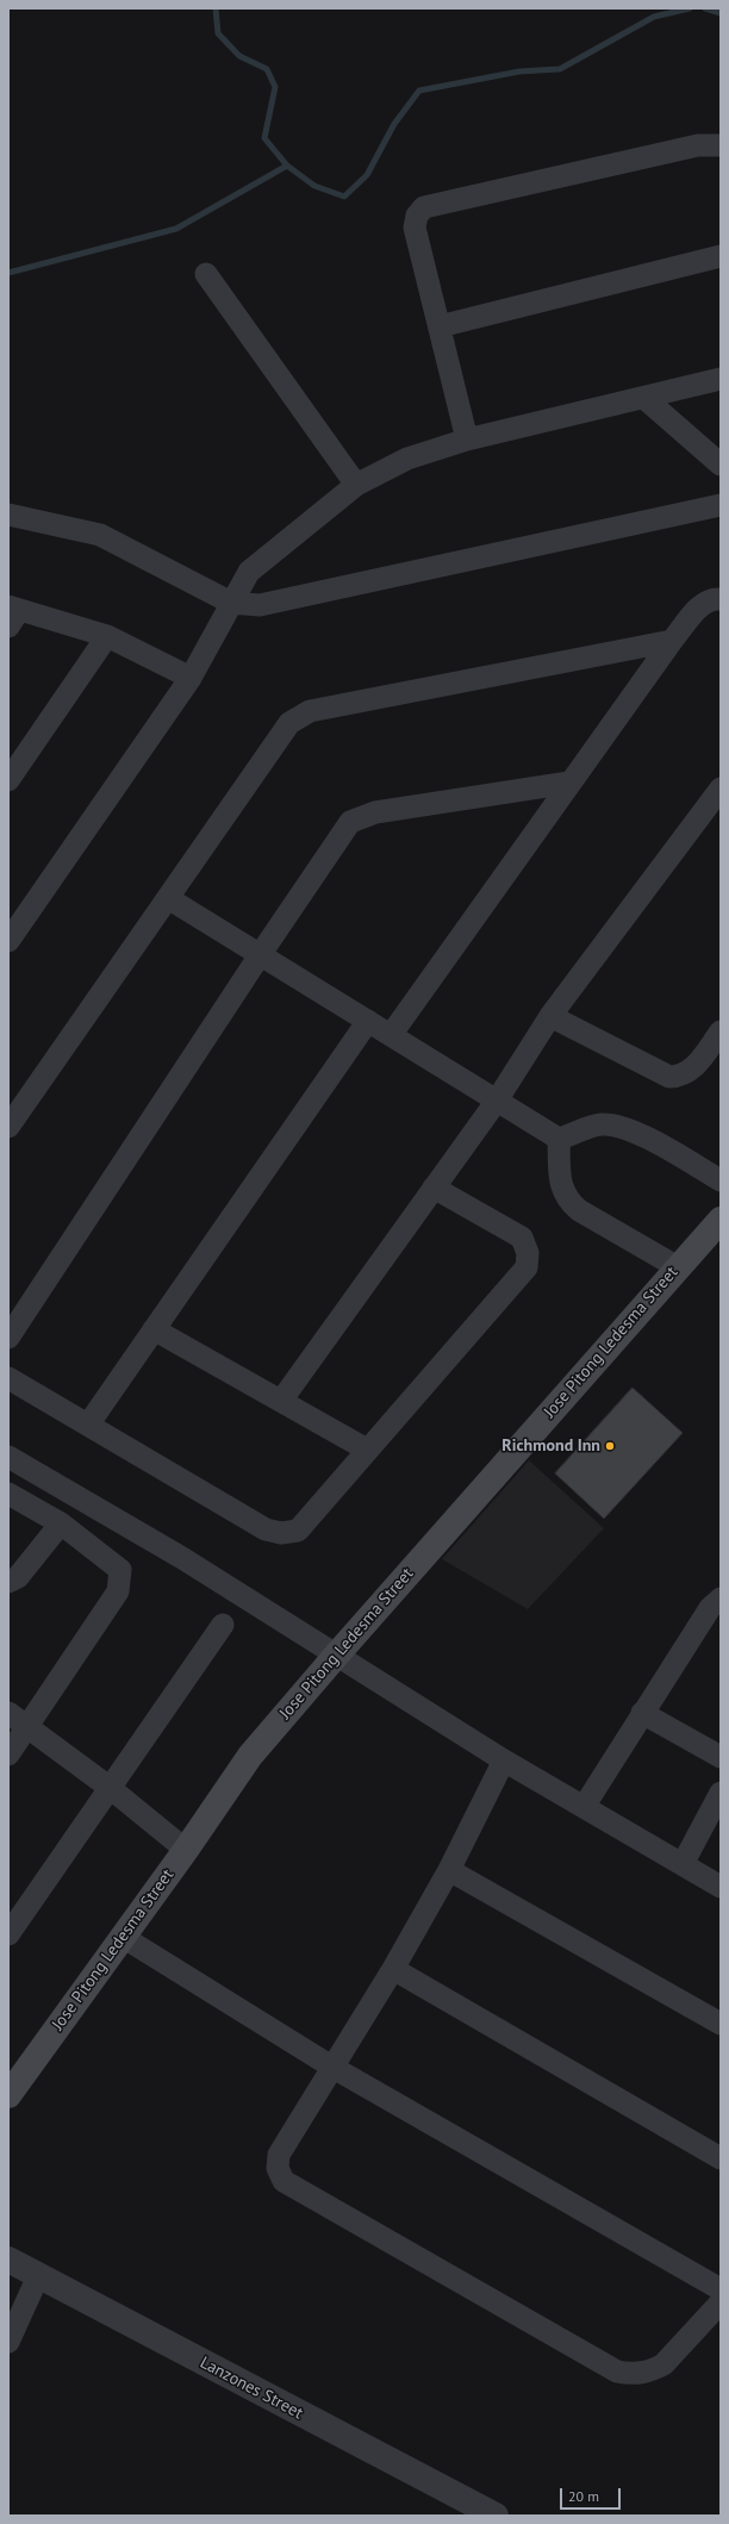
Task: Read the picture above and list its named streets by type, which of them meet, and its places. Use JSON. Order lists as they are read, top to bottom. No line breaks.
{"streets":{"main road":["Jose Pitong Ledesma Street"],"street":["Lanzones Street"]},"places":["Richmond Inn"],"scale_bar":"20 m"}
